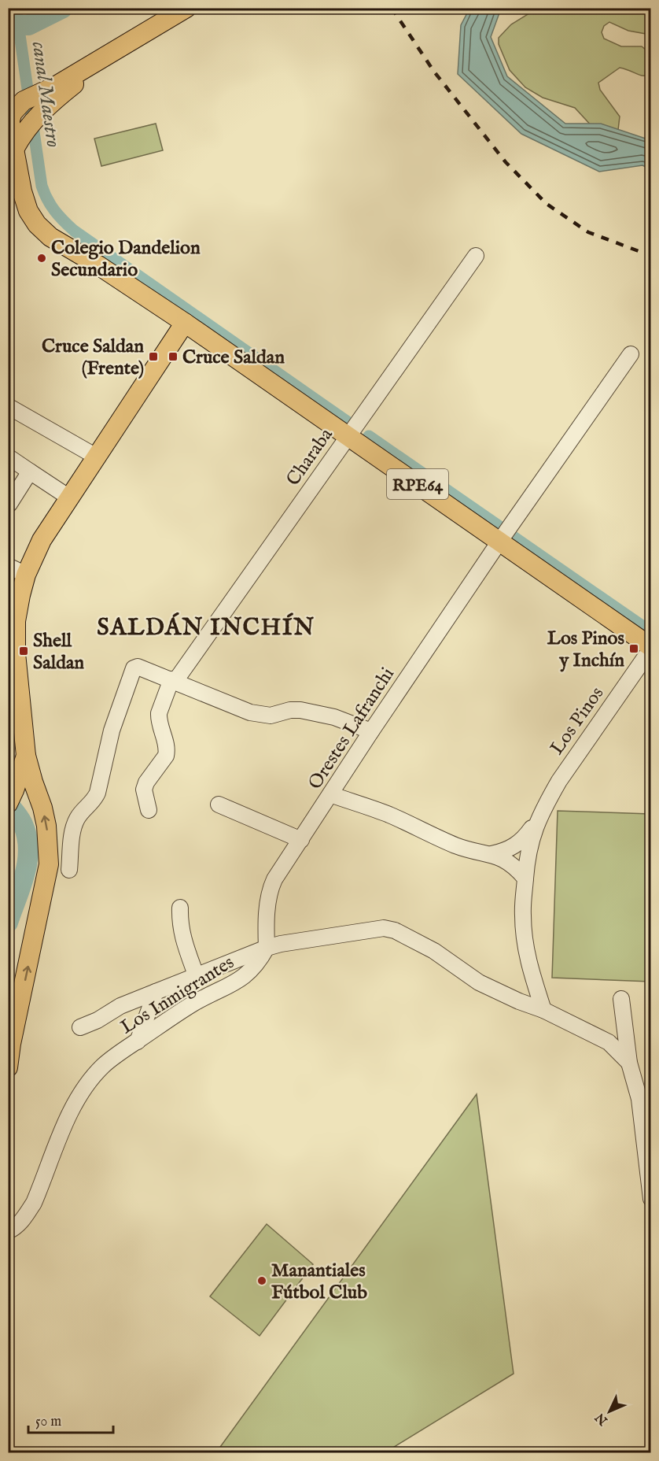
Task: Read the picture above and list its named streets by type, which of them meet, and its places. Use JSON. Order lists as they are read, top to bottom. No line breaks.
{"streets":{"main road":["RPE64"],"street":["Charaba","Los Pinos","Orestes Lafranchi","Los Inmigrantes"]},"crossings":[["Charaba","RPE64"],["RPE64","Los Pinos"],["RPE64","Orestes Lafranchi"],["Orestes Lafranchi","Los Inmigrantes"]],"districts":["SALDÁN INCHÍN"],"water":["canal Maestro"],"places":{"other":["Colegio Dandelion Secundario","Manantiales Fútbol Club"],"transit":["Cruce Saldan (Frente)","Cruce Saldan","Los Pinos y Inchín","Shell Saldan"]},"scale_bar":"50 m","north":"bottom left"}
